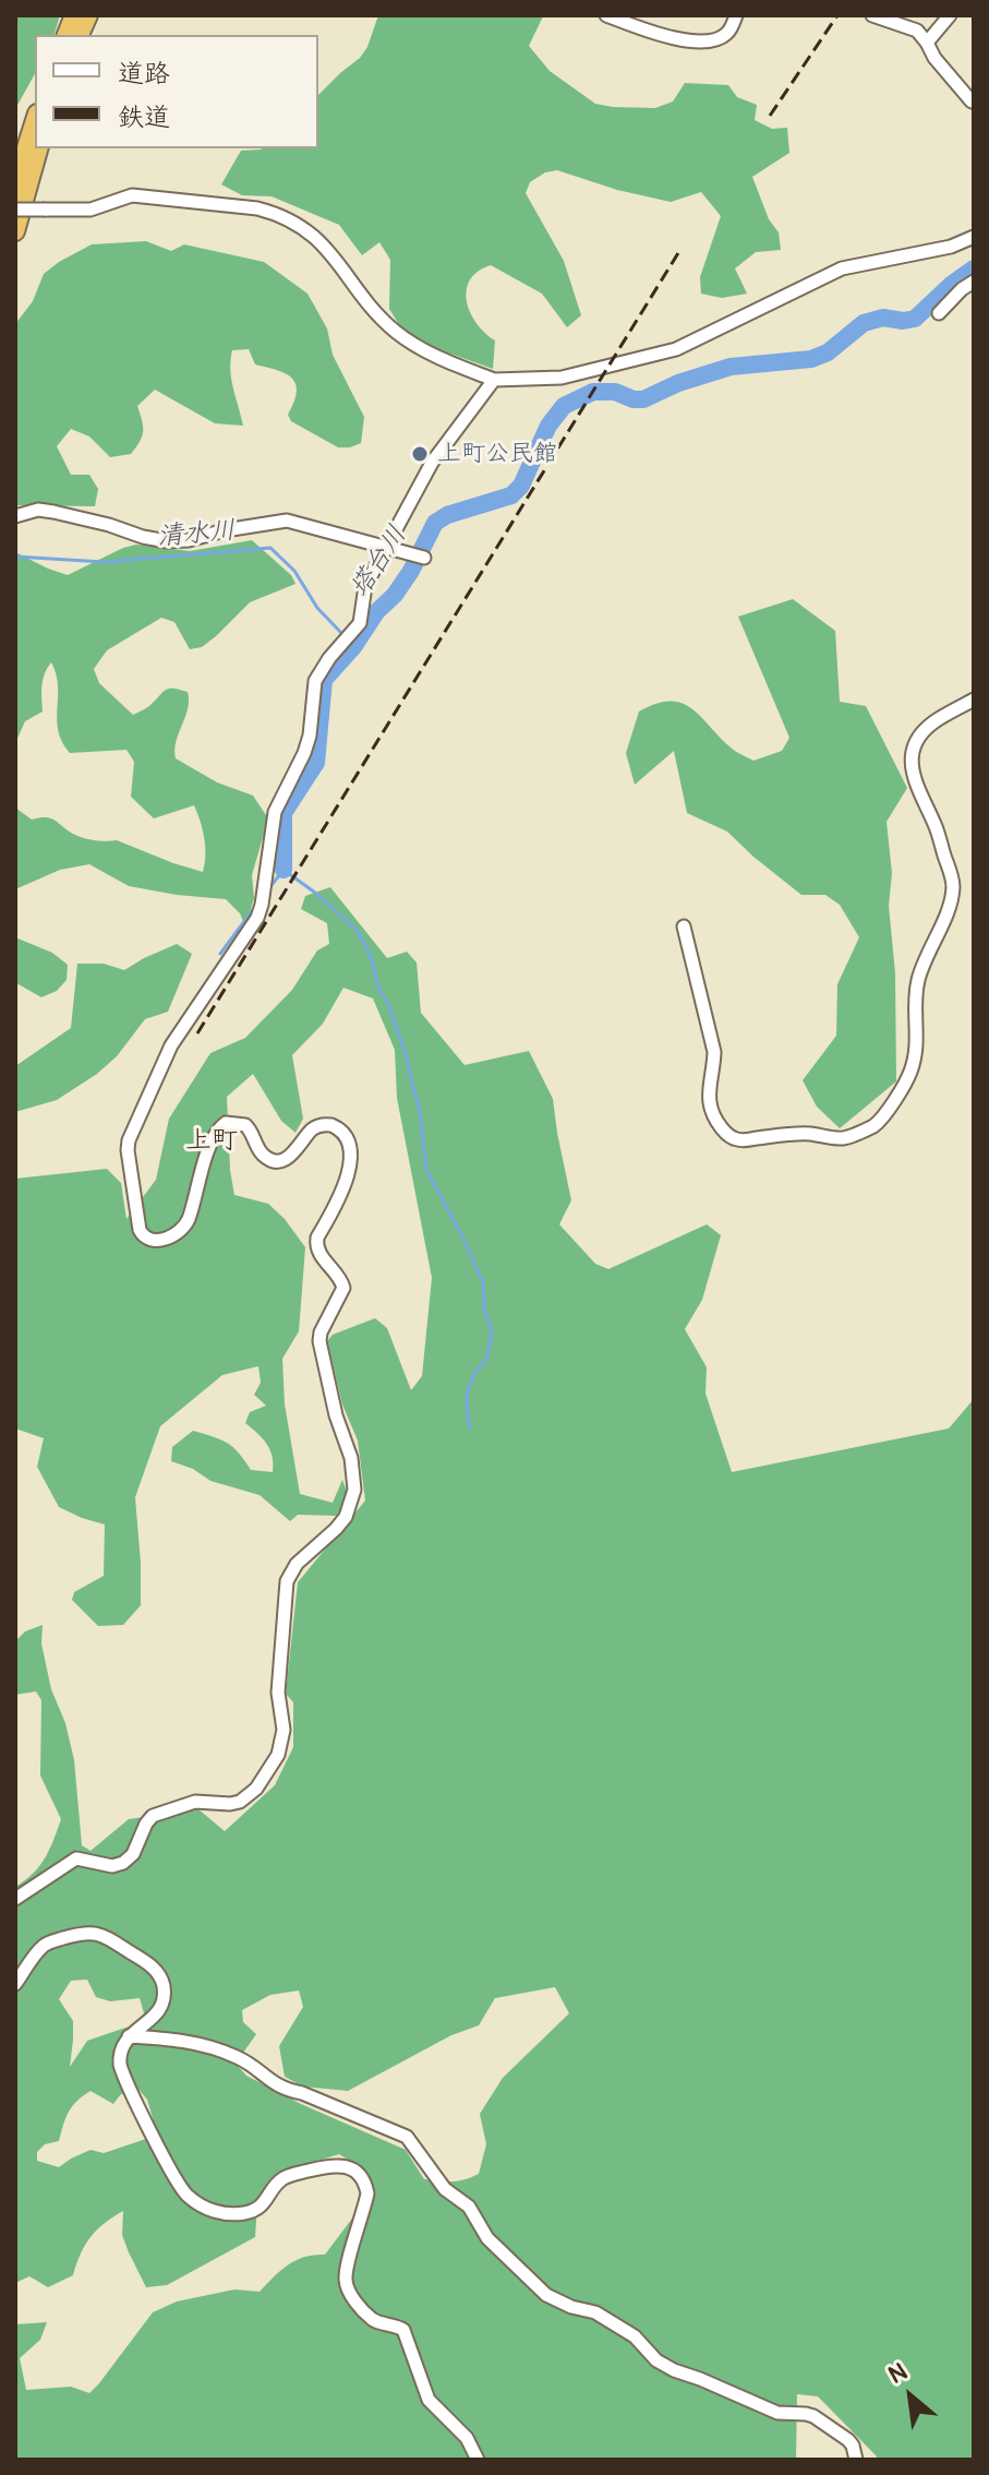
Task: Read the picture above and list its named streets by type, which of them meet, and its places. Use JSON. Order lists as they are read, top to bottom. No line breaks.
{"districts":["上町"],"water":["清水川","塔台川"],"places":["上町公民館"],"legend":["道路","鉄道"],"north":"top left"}
